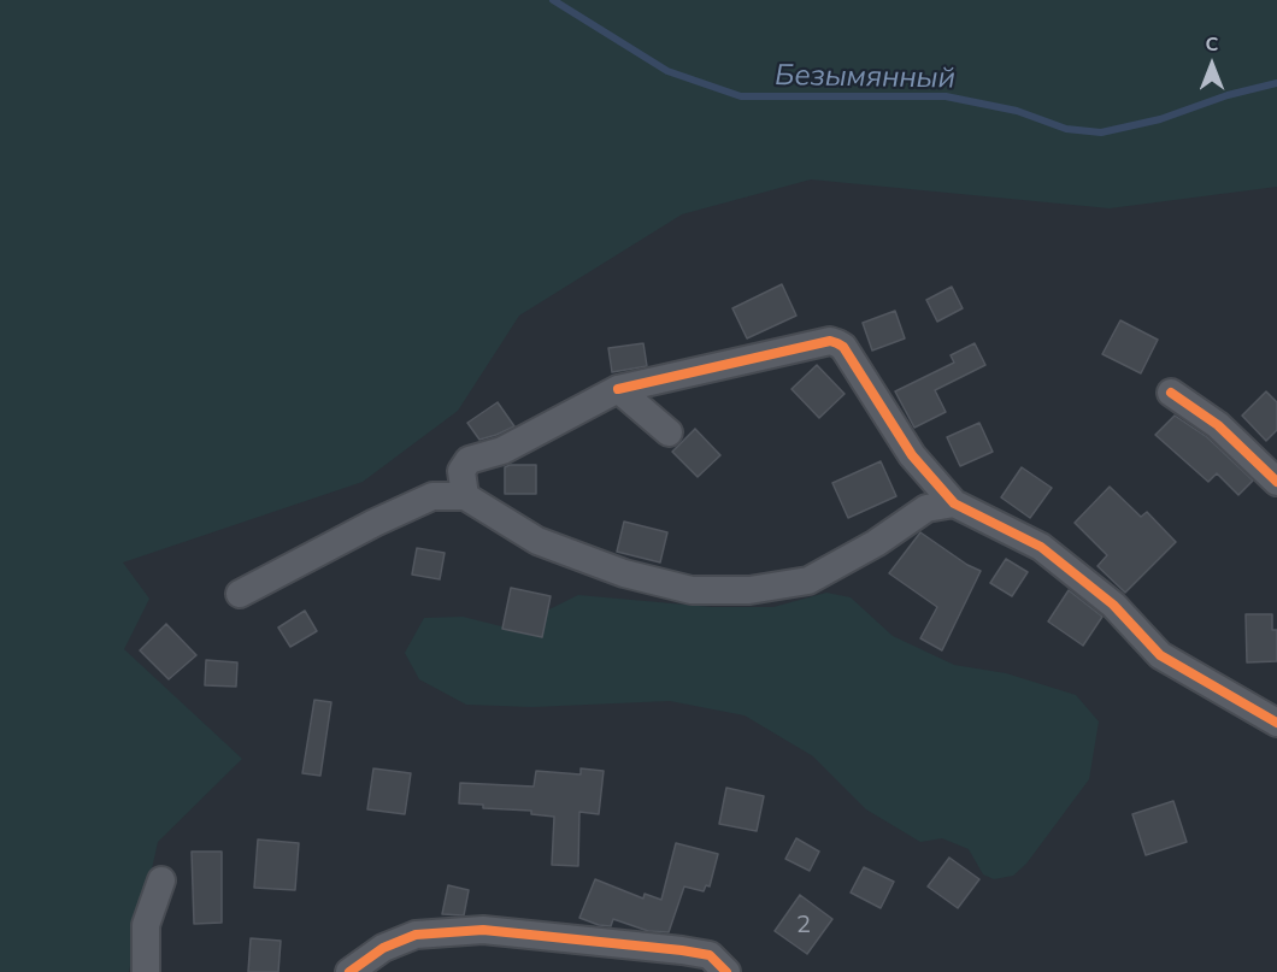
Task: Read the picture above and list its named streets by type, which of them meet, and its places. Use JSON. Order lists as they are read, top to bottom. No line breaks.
{"water":["Безымянный"],"house_numbers":["2"],"north":"top"}
